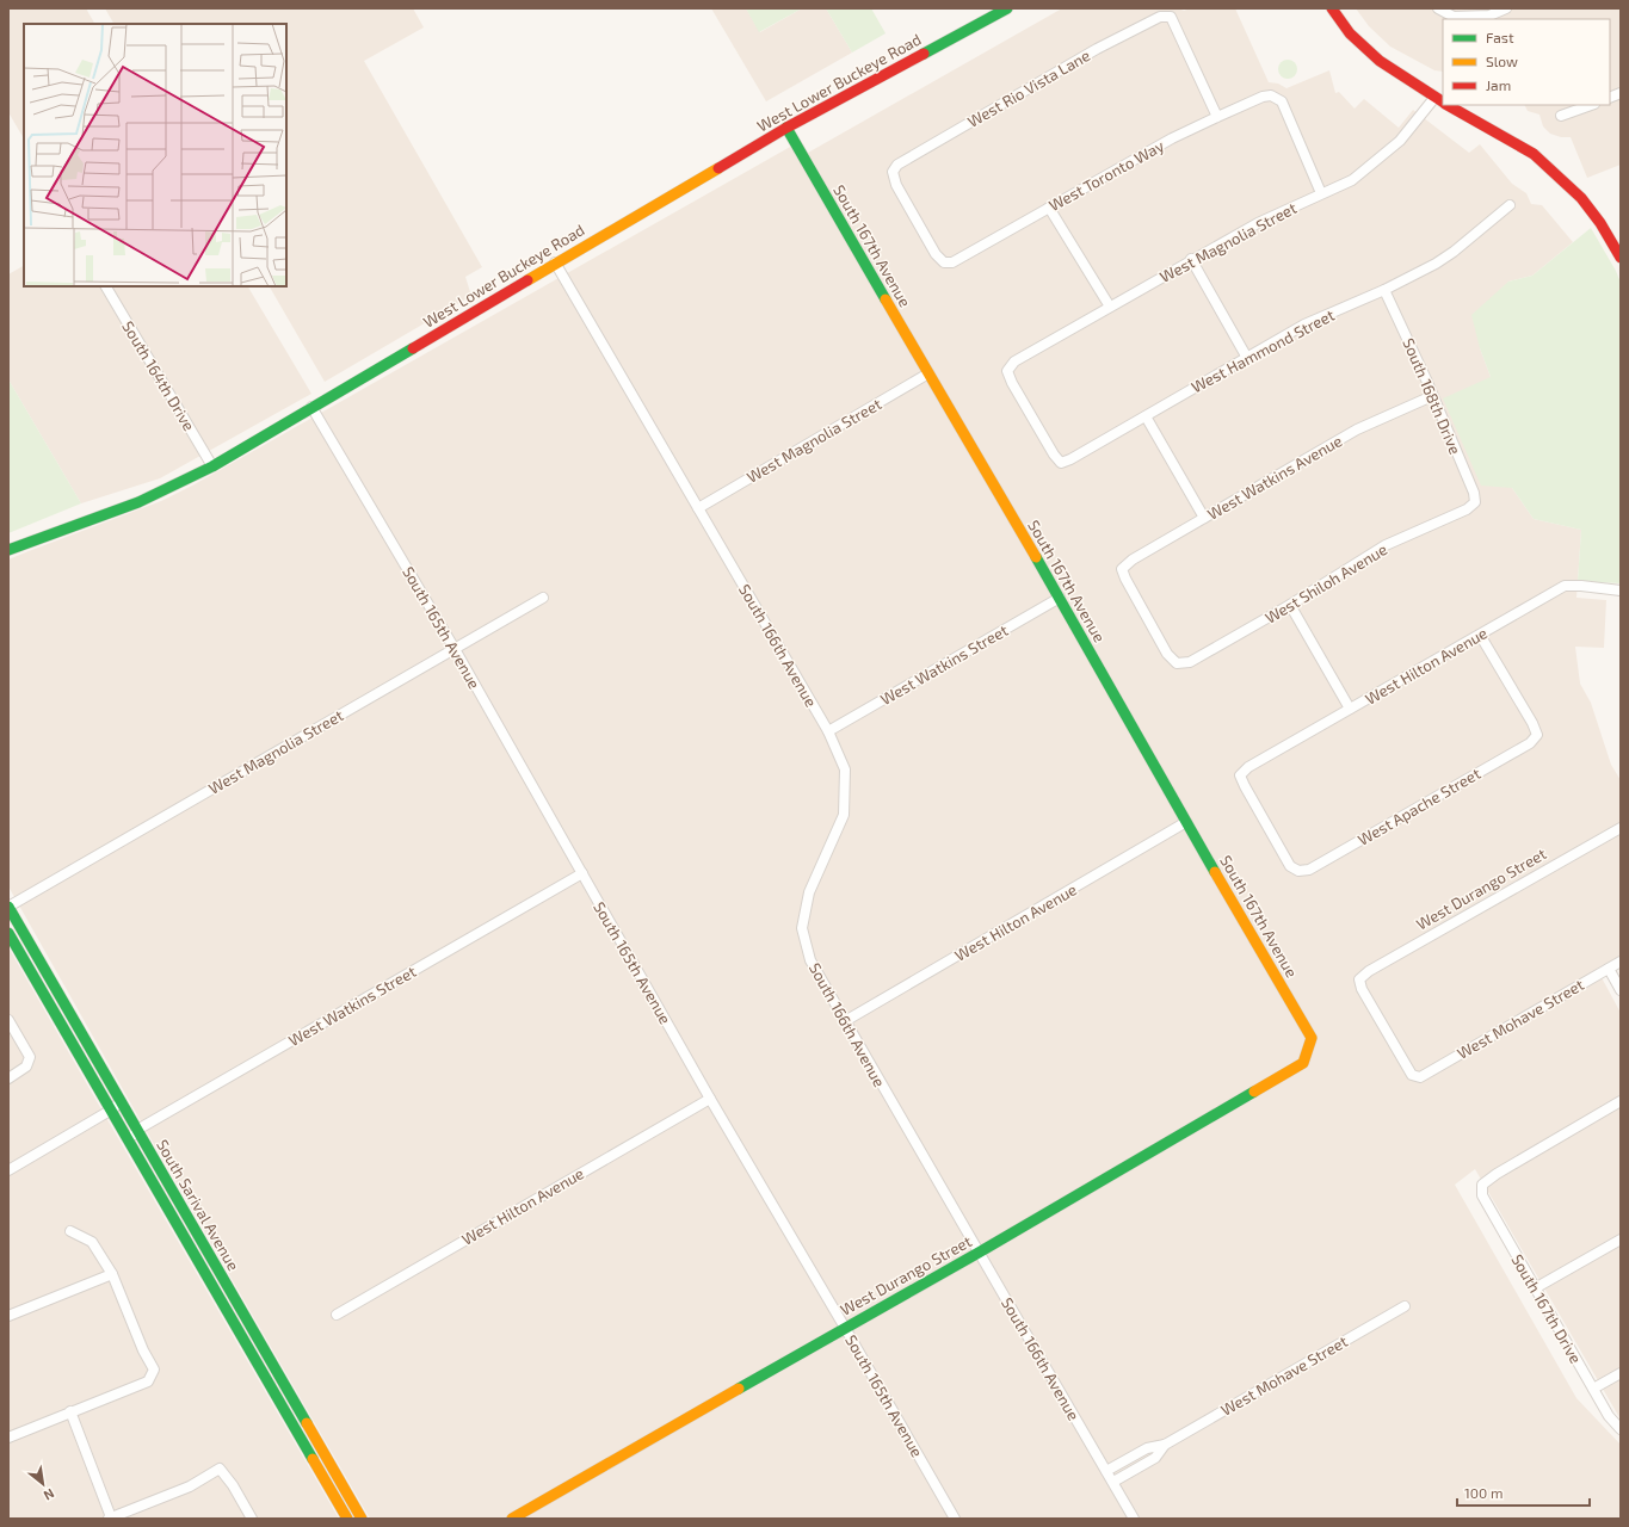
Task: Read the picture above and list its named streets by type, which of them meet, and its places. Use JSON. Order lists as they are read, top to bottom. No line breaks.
{"streets":{"main road":["West Lower Buckeye Road","South 167th Avenue","West Durango Street","South Sarival Avenue"],"street":["West Rio Vista Lane","West Toronto Way","West Magnolia Street","West Hammond Street","South 164th Drive","South 168th Drive","West Watkins Avenue","West Shiloh Avenue","South 165th Avenue","South 166th Avenue","West Watkins Street","West Hilton Avenue","West Apache Street","West Mohave Street","South 167th Drive"]},"crossings":[["West Lower Buckeye Road","South 167th Avenue"],["West Lower Buckeye Road","South 164th Drive"],["West Lower Buckeye Road","South 165th Avenue"],["West Lower Buckeye Road","South 166th Avenue"],["West Rio Vista Lane","West Toronto Way"],["West Toronto Way","West Magnolia Street"],["West Magnolia Street","South 167th Avenue"],["West Magnolia Street","West Hammond Street"],["West Magnolia Street","South 165th Avenue"],["West Magnolia Street","South 166th Avenue"],["West Magnolia Street","South Sarival Avenue"],["South 167th Avenue","West Watkins Street"],["South 167th Avenue","West Hilton Avenue"],["South 167th Avenue","West Durango Street"],["West Hammond Street","South 168th Drive"],["South 168th Drive","West Watkins Avenue"],["South 168th Drive","West Shiloh Avenue"],["West Watkins Avenue","West Shiloh Avenue"],["South 165th Avenue","West Watkins Street"],["South 165th Avenue","West Hilton Avenue"],["South 165th Avenue","West Durango Street"],["South 166th Avenue","West Watkins Street"],["South 166th Avenue","West Hilton Avenue"],["South 166th Avenue","West Durango Street"],["South 166th Avenue","West Mohave Street"],["West Watkins Street","South Sarival Avenue"],["West Hilton Avenue","West Apache Street"],["West Durango Street","West Mohave Street"]],"legend":["Fast","Slow","Jam"],"scale_bar":"100 m","north":"bottom right"}
